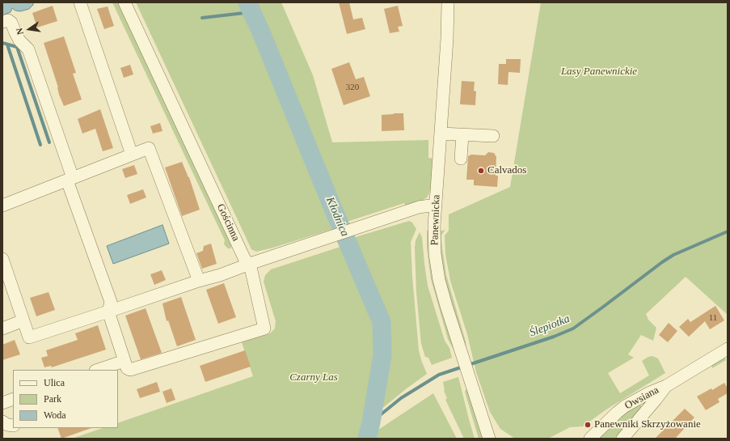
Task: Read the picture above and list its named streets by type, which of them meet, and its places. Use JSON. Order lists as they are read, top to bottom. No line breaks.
{"streets":{"street":["Panewnicka","Gościnna","Owsiana"]},"water":["Kłodnica","Ślepiotka"],"parks":["Lasy Panewnickie","Czarny Las"],"places":["Calvados","Panewniki Skrzyżowanie"],"house_numbers":["320","11"],"legend":["Ulica","Park","Woda"],"north":"left"}
